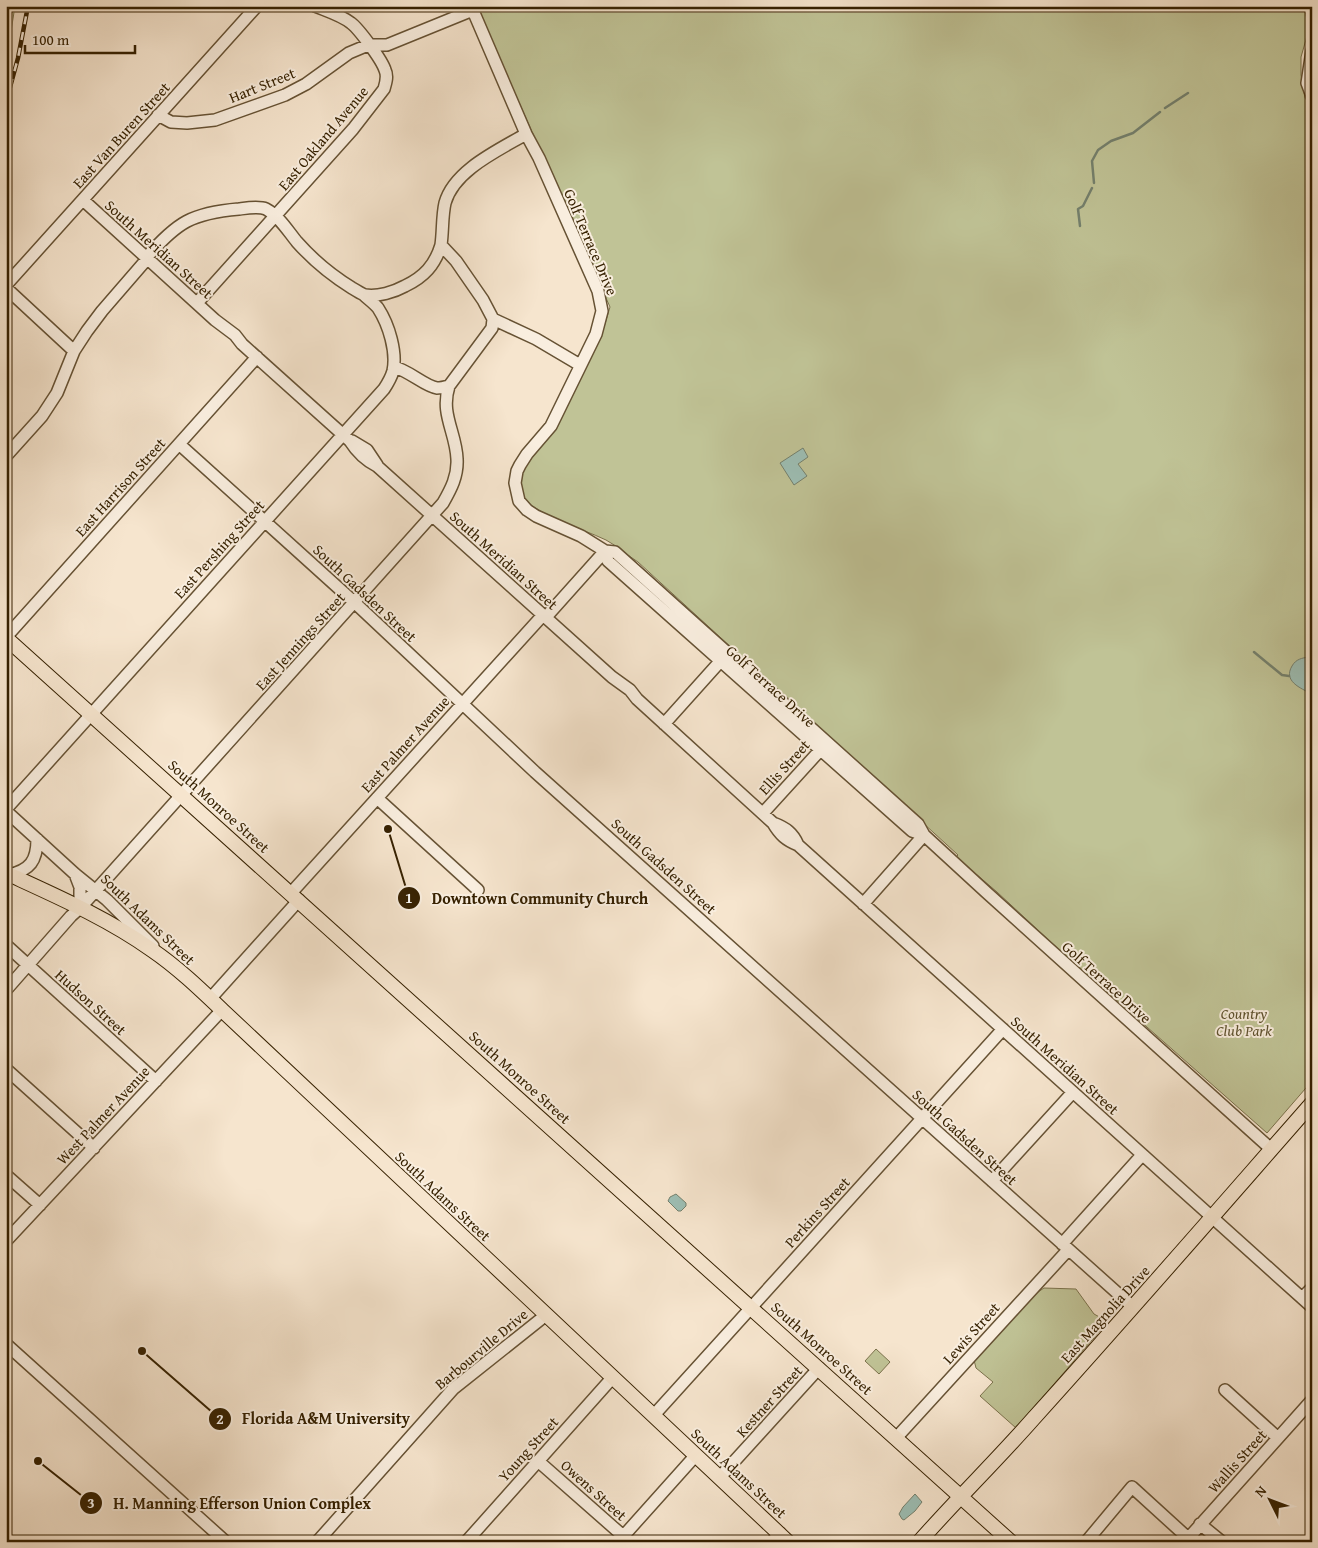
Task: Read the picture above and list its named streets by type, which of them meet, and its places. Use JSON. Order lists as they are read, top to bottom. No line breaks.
{"streets":{"main road":["South Monroe Street","South Adams Street","East Magnolia Drive"],"street":["Hart Street","East Van Buren Street","East Oakland Avenue","Golf Terrace Drive","South Meridian Street","East Harrison Street","East Pershing Street","South Gadsden Street","East Jennings Street","East Palmer Avenue","Ellis Street","Hudson Street","West Palmer Avenue","Perkins Street","Lewis Street","Barbourville Drive","Kestner Street","Young Street","Wallis Street","Owens Street"]},"crossings":[["Hart Street","East Van Buren Street"],["Hart Street","East Oakland Avenue"],["East Van Buren Street","South Meridian Street"],["Golf Terrace Drive","East Palmer Avenue"],["Golf Terrace Drive","Ellis Street"],["Golf Terrace Drive","East Magnolia Drive"],["South Meridian Street","East Harrison Street"],["South Meridian Street","East Pershing Street"],["South Meridian Street","East Jennings Street"],["South Meridian Street","East Palmer Avenue"],["South Meridian Street","Ellis Street"],["South Meridian Street","Perkins Street"],["South Meridian Street","East Magnolia Drive"],["South Meridian Street","Lewis Street"],["East Harrison Street","South Gadsden Street"],["East Harrison Street","South Monroe Street"],["East Pershing Street","South Gadsden Street"],["East Pershing Street","South Monroe Street"],["East Pershing Street","South Adams Street"],["South Gadsden Street","East Jennings Street"],["South Gadsden Street","East Palmer Avenue"],["South Gadsden Street","Perkins Street"],["South Gadsden Street","East Magnolia Drive"],["South Gadsden Street","Lewis Street"],["East Jennings Street","South Monroe Street"],["East Jennings Street","South Adams Street"],["East Jennings Street","Hudson Street"],["East Palmer Avenue","South Monroe Street"],["East Palmer Avenue","South Adams Street"],["South Monroe Street","Perkins Street"],["South Monroe Street","East Magnolia Drive"],["South Monroe Street","Lewis Street"],["South Monroe Street","Kestner Street"],["South Adams Street","West Palmer Avenue"],["South Adams Street","Perkins Street"],["South Adams Street","Barbourville Drive"],["South Adams Street","Kestner Street"],["South Adams Street","Young Street"],["Hudson Street","West Palmer Avenue"],["Young Street","Owens Street"]],"parks":["Country Club Park"],"places":["Downtown Community Church","Florida A&M University","H. Manning Efferson Union Complex"],"scale_bar":"100 m","north":"top left"}
